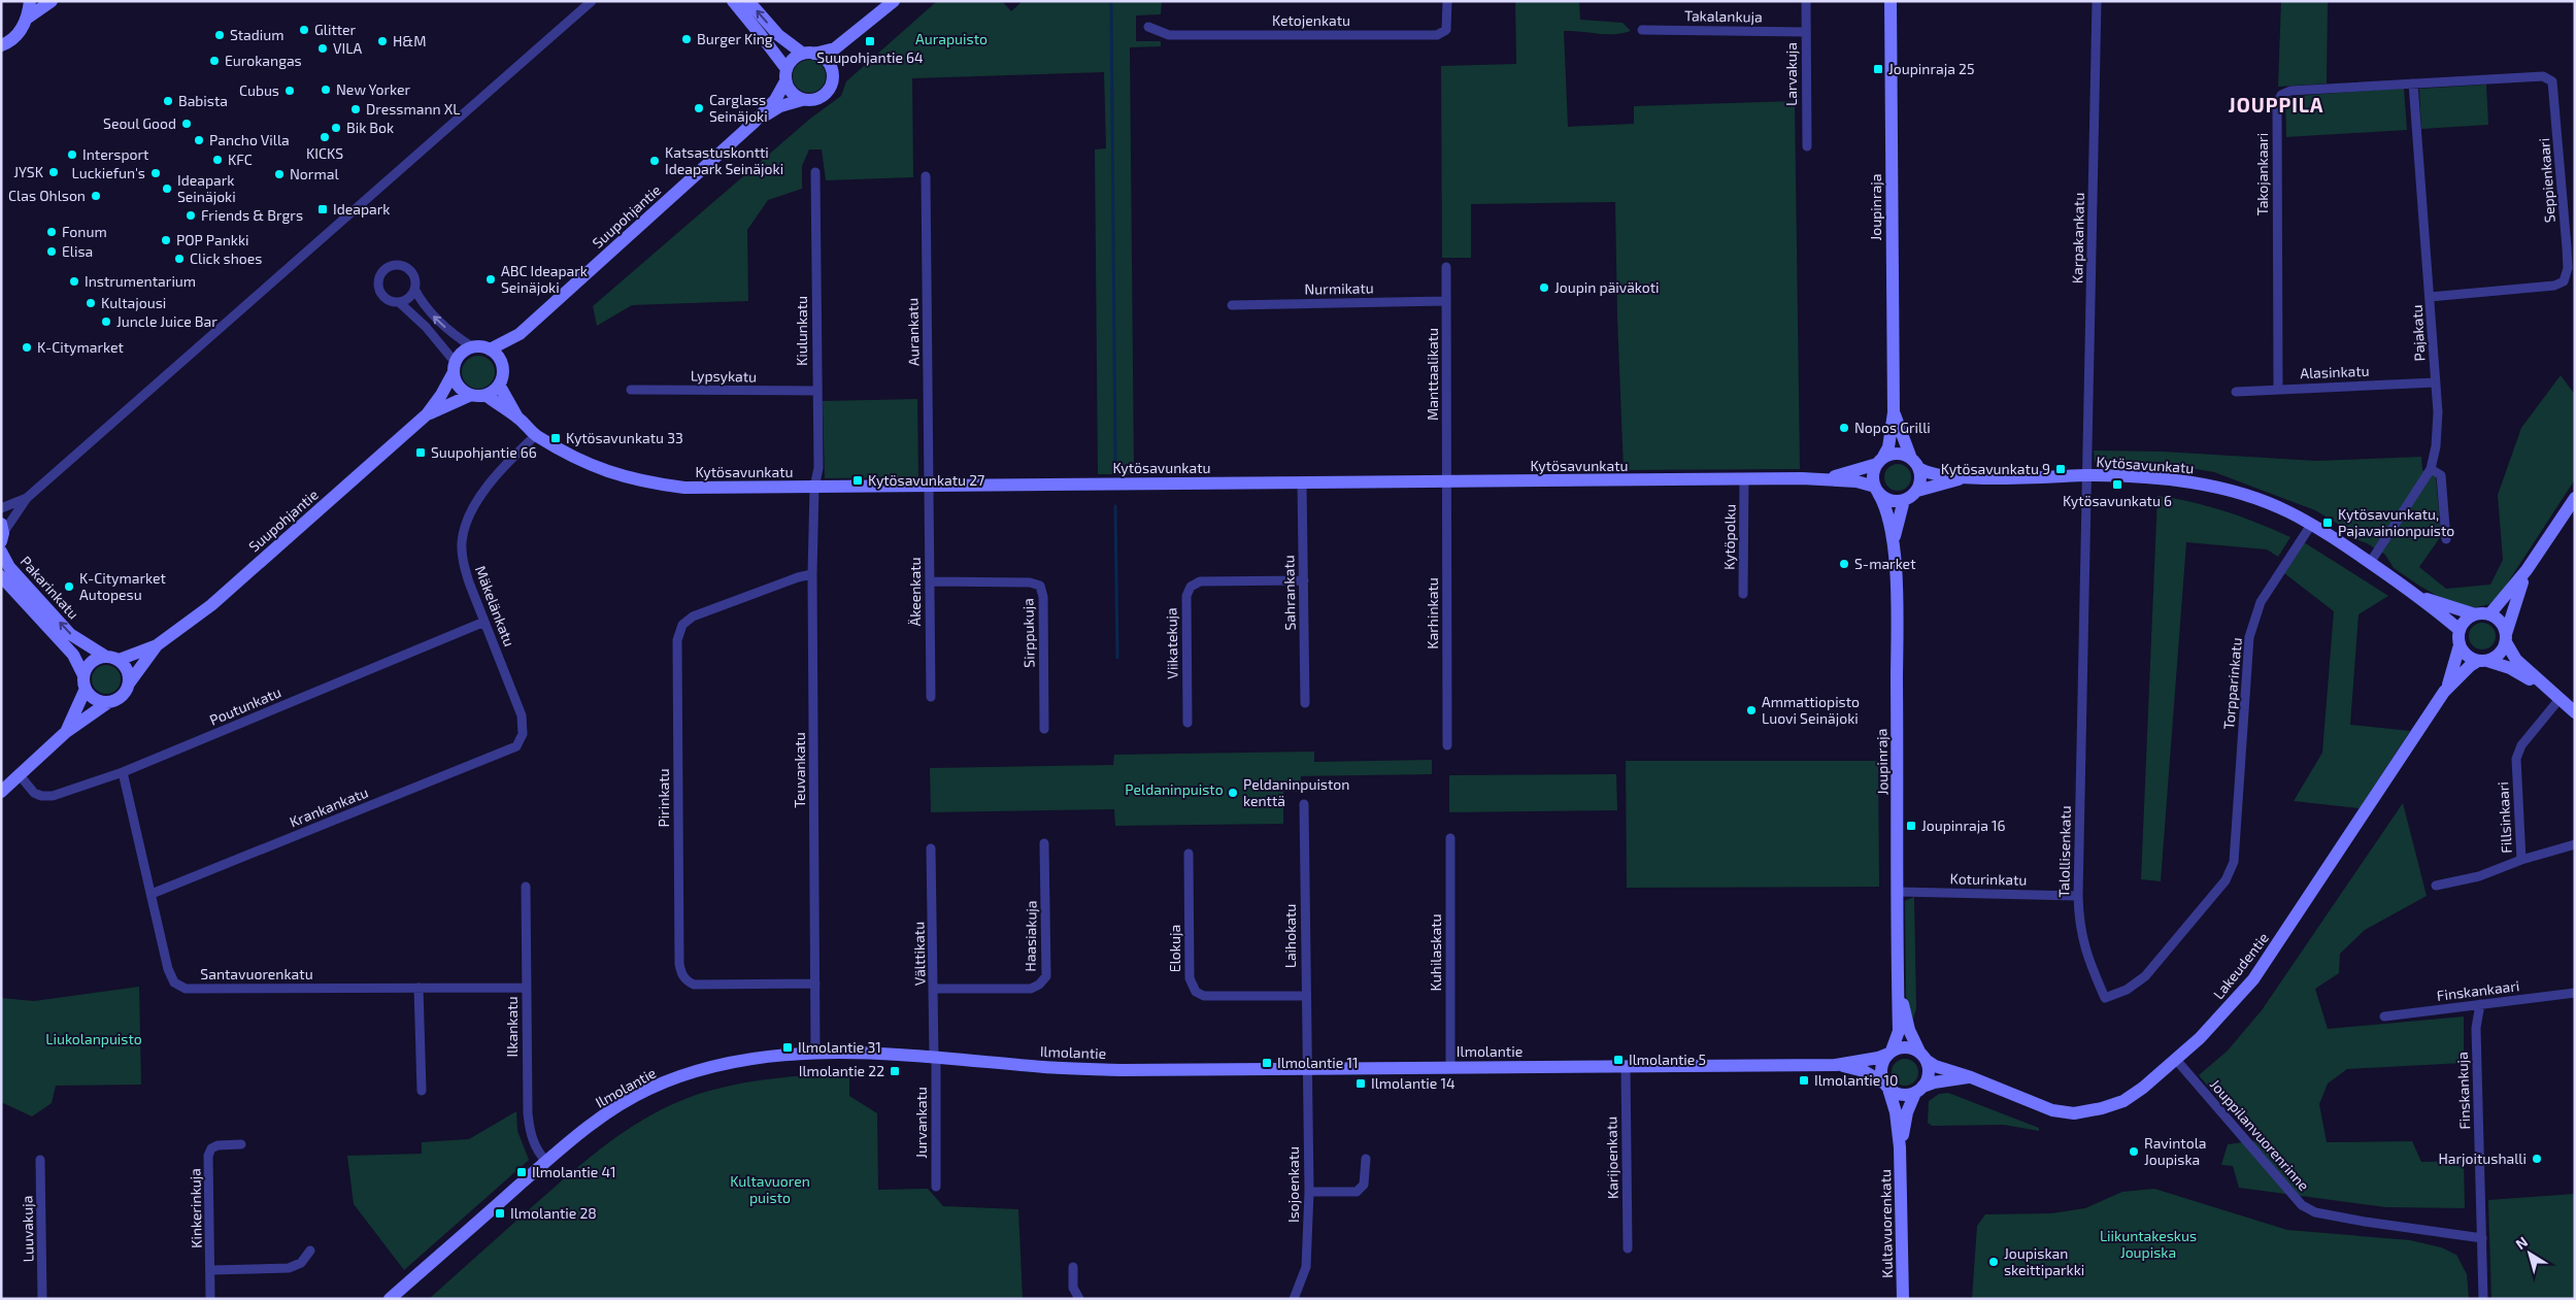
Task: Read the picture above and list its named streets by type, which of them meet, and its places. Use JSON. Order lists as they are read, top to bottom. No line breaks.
{"streets":{"street":["Takalankuja","Ketojenkatu","Larvakuja","Takojankaari","Seppienkaari","Joupinraja","Suupohjantie","Karpakankatu","Nurmikatu","Kiulunkatu","Aurankatu","Pajakatu","Alasinkatu","Manttaalikatu","Lypsykatu","Kytösavunkatu","Kytöpolku","Pakarinkatu","Äkeenkatu","Sahrankatu","Mäkelänkatu","Karhinkatu","Sirppukuja","Viikatekuja","Torpparinkatu","Poutunkatu","Teuvankatu","Pirinkatu","Krankankatu","Fillsinkaari","Talollisenkatu","Koturinkatu","Haasiakuja","Laihokatu","Elokuja","Kuhilaskatu","Välttikatu","Lakeudentie","Santavuorenkatu","Finskankaari","Ilkankatu","Ilmolantie","Finskankuja","Jurvankatu","Jouppilanvuorenrinne","Karijoenkatu","Isojoenkatu","Kinkerinkuja","Kultavuorenkatu","Luuvakuja"]},"crossings":[["Takalankuja","Larvakuja"],["Takojankaari","Seppienkaari"],["Takojankaari","Pajakatu"],["Takojankaari","Alasinkatu"],["Seppienkaari","Pajakatu"],["Joupinraja","Kytösavunkatu"],["Joupinraja","Koturinkatu"],["Joupinraja","Lakeudentie"],["Joupinraja","Ilmolantie"],["Joupinraja","Kultavuorenkatu"],["Suupohjantie","Kytösavunkatu"],["Suupohjantie","Pakarinkatu"],["Karpakankatu","Kytösavunkatu"],["Karpakankatu","Talollisenkatu"],["Nurmikatu","Manttaalikatu"],["Kiulunkatu","Lypsykatu"],["Kiulunkatu","Kytösavunkatu"],["Kiulunkatu","Teuvankatu"],["Aurankatu","Kytösavunkatu"],["Aurankatu","Äkeenkatu"],["Pajakatu","Alasinkatu"],["Pajakatu","Kytösavunkatu"],["Manttaalikatu","Kytösavunkatu"],["Manttaalikatu","Karhinkatu"],["Kytösavunkatu","Kytöpolku"],["Kytösavunkatu","Äkeenkatu"],["Kytösavunkatu","Sahrankatu"],["Kytösavunkatu","Mäkelänkatu"],["Kytösavunkatu","Karhinkatu"],["Kytösavunkatu","Torpparinkatu"],["Kytösavunkatu","Teuvankatu"],["Kytösavunkatu","Talollisenkatu"],["Kytösavunkatu","Lakeudentie"],["Äkeenkatu","Sirppukuja"],["Sahrankatu","Viikatekuja"],["Mäkelänkatu","Poutunkatu"],["Mäkelänkatu","Krankankatu"],["Torpparinkatu","Talollisenkatu"],["Poutunkatu","Santavuorenkatu"],["Teuvankatu","Pirinkatu"],["Teuvankatu","Ilmolantie"],["Krankankatu","Santavuorenkatu"],["Talollisenkatu","Koturinkatu"],["Haasiakuja","Välttikatu"],["Laihokatu","Elokuja"],["Laihokatu","Ilmolantie"],["Laihokatu","Isojoenkatu"],["Kuhilaskatu","Ilmolantie"],["Välttikatu","Ilmolantie"],["Välttikatu","Jurvankatu"],["Lakeudentie","Ilmolantie"],["Lakeudentie","Jouppilanvuorenrinne"],["Lakeudentie","Kultavuorenkatu"],["Santavuorenkatu","Ilkankatu"],["Finskankaari","Finskankuja"],["Ilkankatu","Ilmolantie"],["Ilmolantie","Jurvankatu"],["Ilmolantie","Karijoenkatu"],["Ilmolantie","Isojoenkatu"],["Ilmolantie","Kultavuorenkatu"],["Finskankuja","Jouppilanvuorenrinne"]],"districts":["JOUPPILA"],"parks":["Aurapuisto","Peldaninpuisto","Liukolanpuisto","Kultavuoren puisto","Liikuntakeskus Joupiska"],"places":{"other":["Glitter","Stadium","Burger King","H&M","VILA","Eurokangas","New Yorker","Cubus","Babista","Carglass Seinäjoki","Dressmann XL","Seoul Good","Bik Bok","KICKS","Pancho Villa","Intersport","KFC","Katsastuskontti Ideapark Seinäjoki","JYSK","Luckiefun's","Normal","Ideapark Seinäjoki","Clas Ohlson","Friends & Brgrs","Fonum","POP Pankki","Elisa","Click shoes","ABC Ideapark Seinäjoki","Instrumentarium","Joupin päiväkoti","Kultajousi","Juncle Juice Bar","K-Citymarket","Nopos Grilli","S-market","K-Citymarket Autopesu","Ammattiopisto Luovi Seinäjoki","Peldaninpuiston kenttä","Ravintola Joupiska","Harjoitushalli","Joupiskan skeittiparkki"],"transit":["Suupohjantie 64","Joupinraja 25","Ideapark","Kytösavunkatu 33","Suupohjantie 66","Kytösavunkatu 9","Kytösavunkatu 27","Kytösavunkatu 6","Kytösavunkatu, Pajavainionpuisto","Joupinraja 16","Ilmolantie 31","Ilmolantie 5","Ilmolantie 11","Ilmolantie 22","Ilmolantie 10","Ilmolantie 14","Ilmolantie 41","Ilmolantie 28"]},"north":"top left"}
